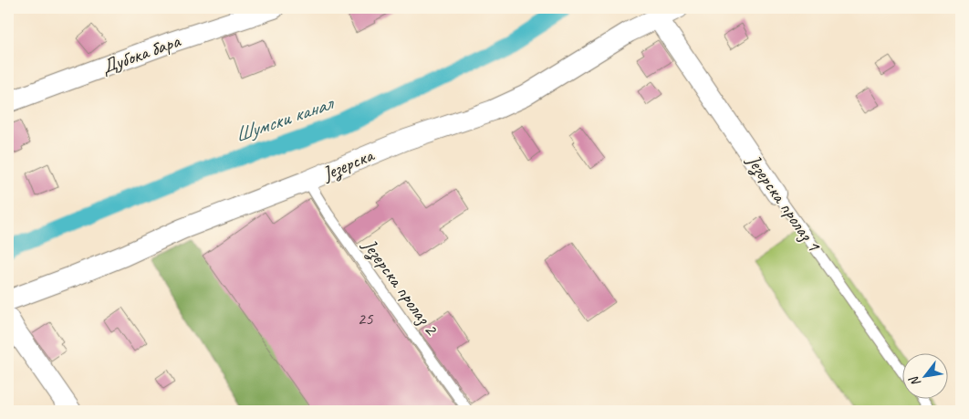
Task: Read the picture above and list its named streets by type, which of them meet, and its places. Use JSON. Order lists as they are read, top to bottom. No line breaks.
{"streets":{"street":["Дубока бара","Језерска","Језерска пролаз 1"],"lane":["Језерска пролаз 2"]},"crossings":[["Језерска","Језерска пролаз 1"],["Језерска","Језерска пролаз 2"]],"water":["Шумски канал"],"house_numbers":["25"],"north":"bottom left"}
